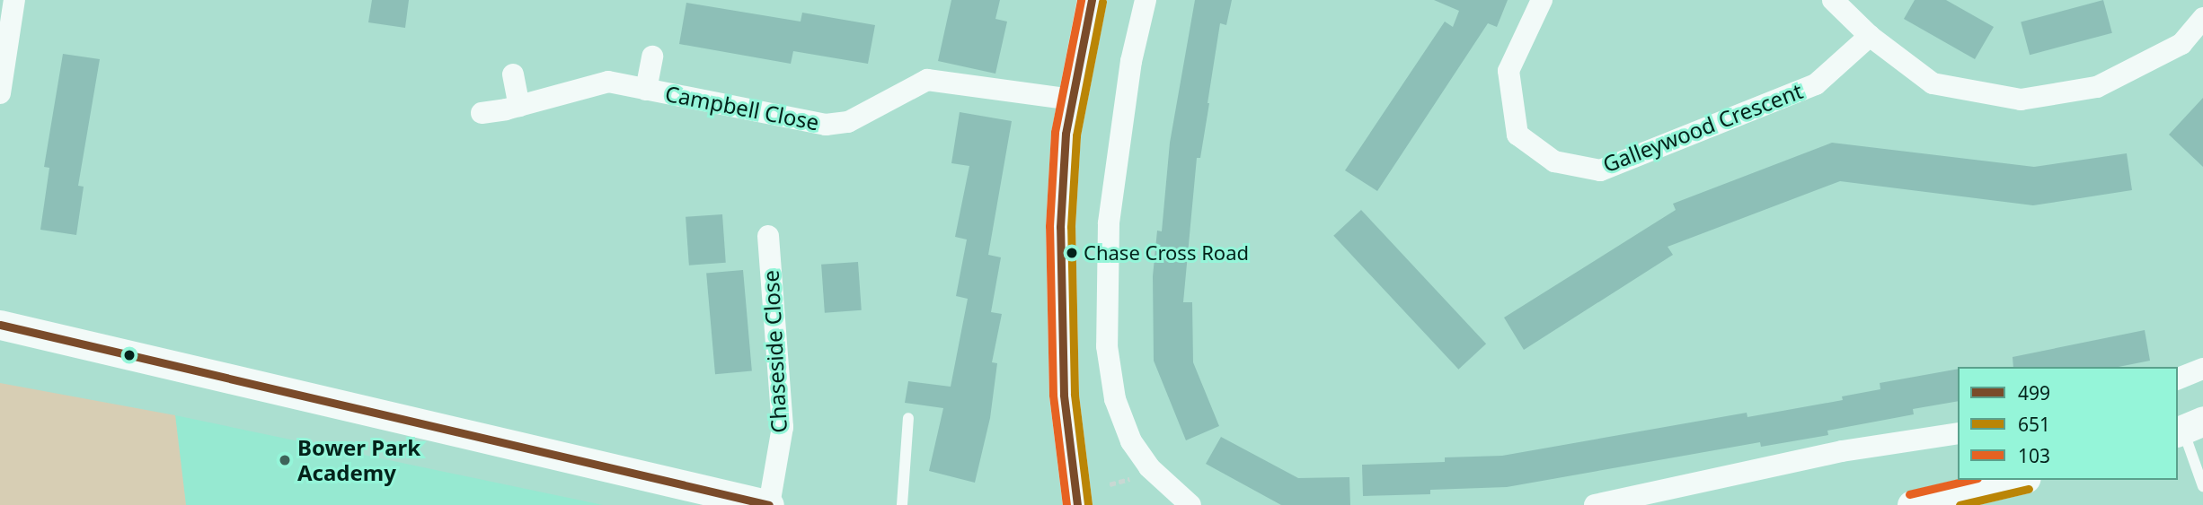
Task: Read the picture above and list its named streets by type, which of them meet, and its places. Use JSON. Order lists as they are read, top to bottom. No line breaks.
{"streets":{"street":["Campbell Close","Galleywood Crescent","Chaseside Close"]},"places":["Chase Cross Road","Bower Park Academy"],"lines":["transit line 499","transit line 103","transit line 651"],"legend":["499","651","103"]}
